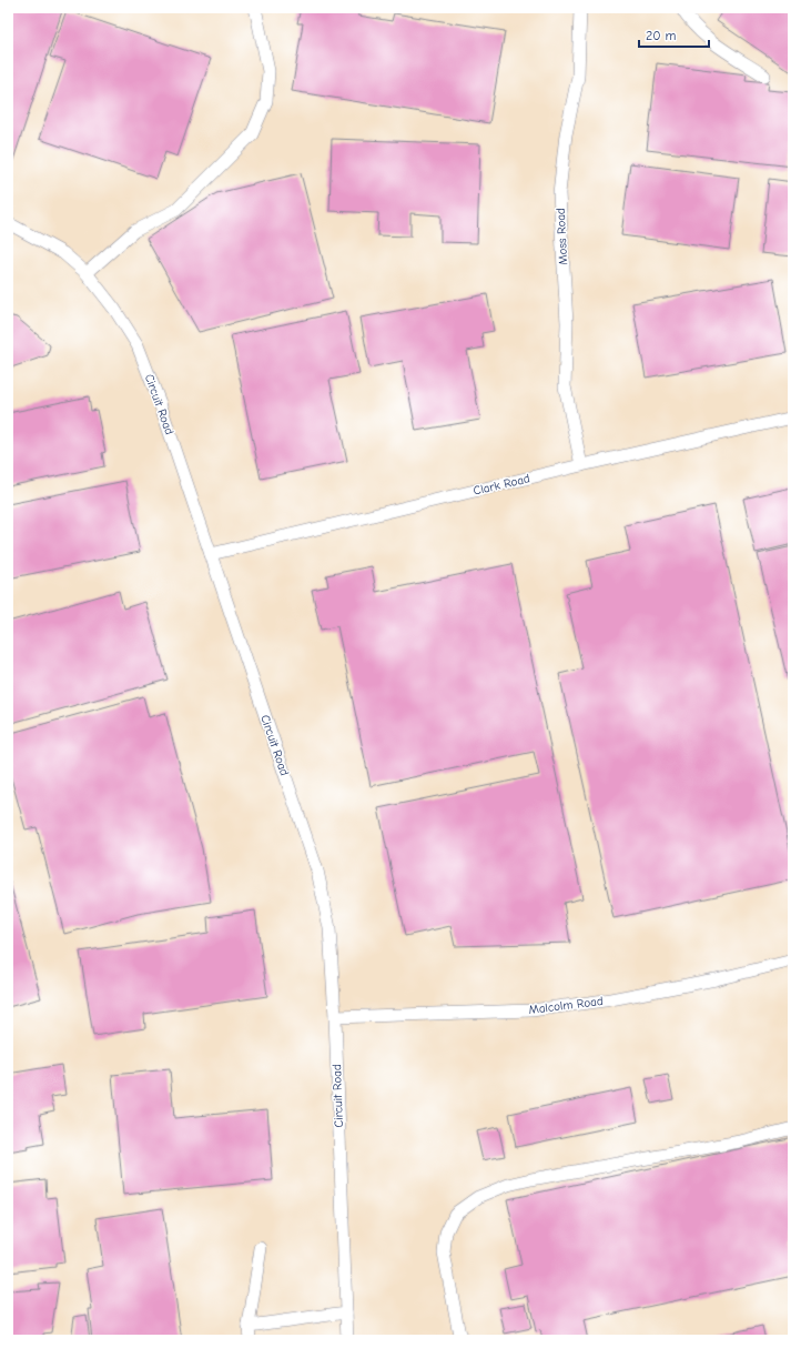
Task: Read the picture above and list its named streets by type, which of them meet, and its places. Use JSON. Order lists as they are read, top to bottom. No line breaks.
{"streets":{"lane":["Moss Road","Circuit Road","Clark Road","Malcolm Road"]},"crossings":[["Moss Road","Clark Road"],["Circuit Road","Clark Road"],["Circuit Road","Malcolm Road"]],"scale_bar":"20 m"}
